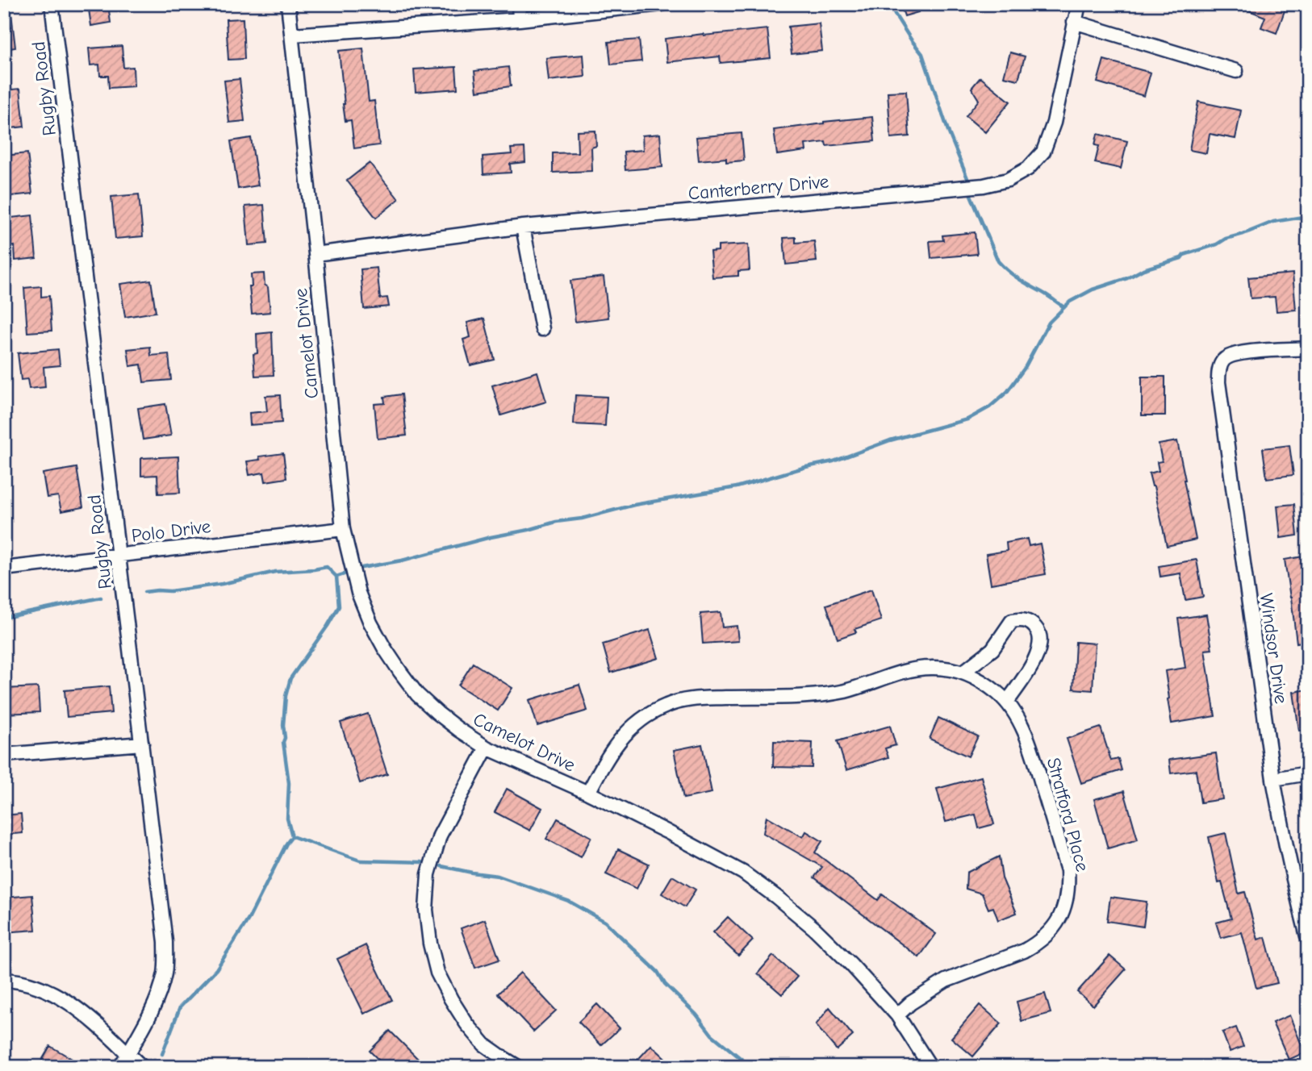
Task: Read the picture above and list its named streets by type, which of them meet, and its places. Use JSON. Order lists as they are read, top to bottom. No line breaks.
{"streets":{"street":["Rugby Road","Canterberry Drive","Camelot Drive","Polo Drive","Windsor Drive","Stratford Place"]},"crossings":[["Rugby Road","Polo Drive"],["Canterberry Drive","Camelot Drive"],["Camelot Drive","Polo Drive"],["Camelot Drive","Stratford Place"]]}
